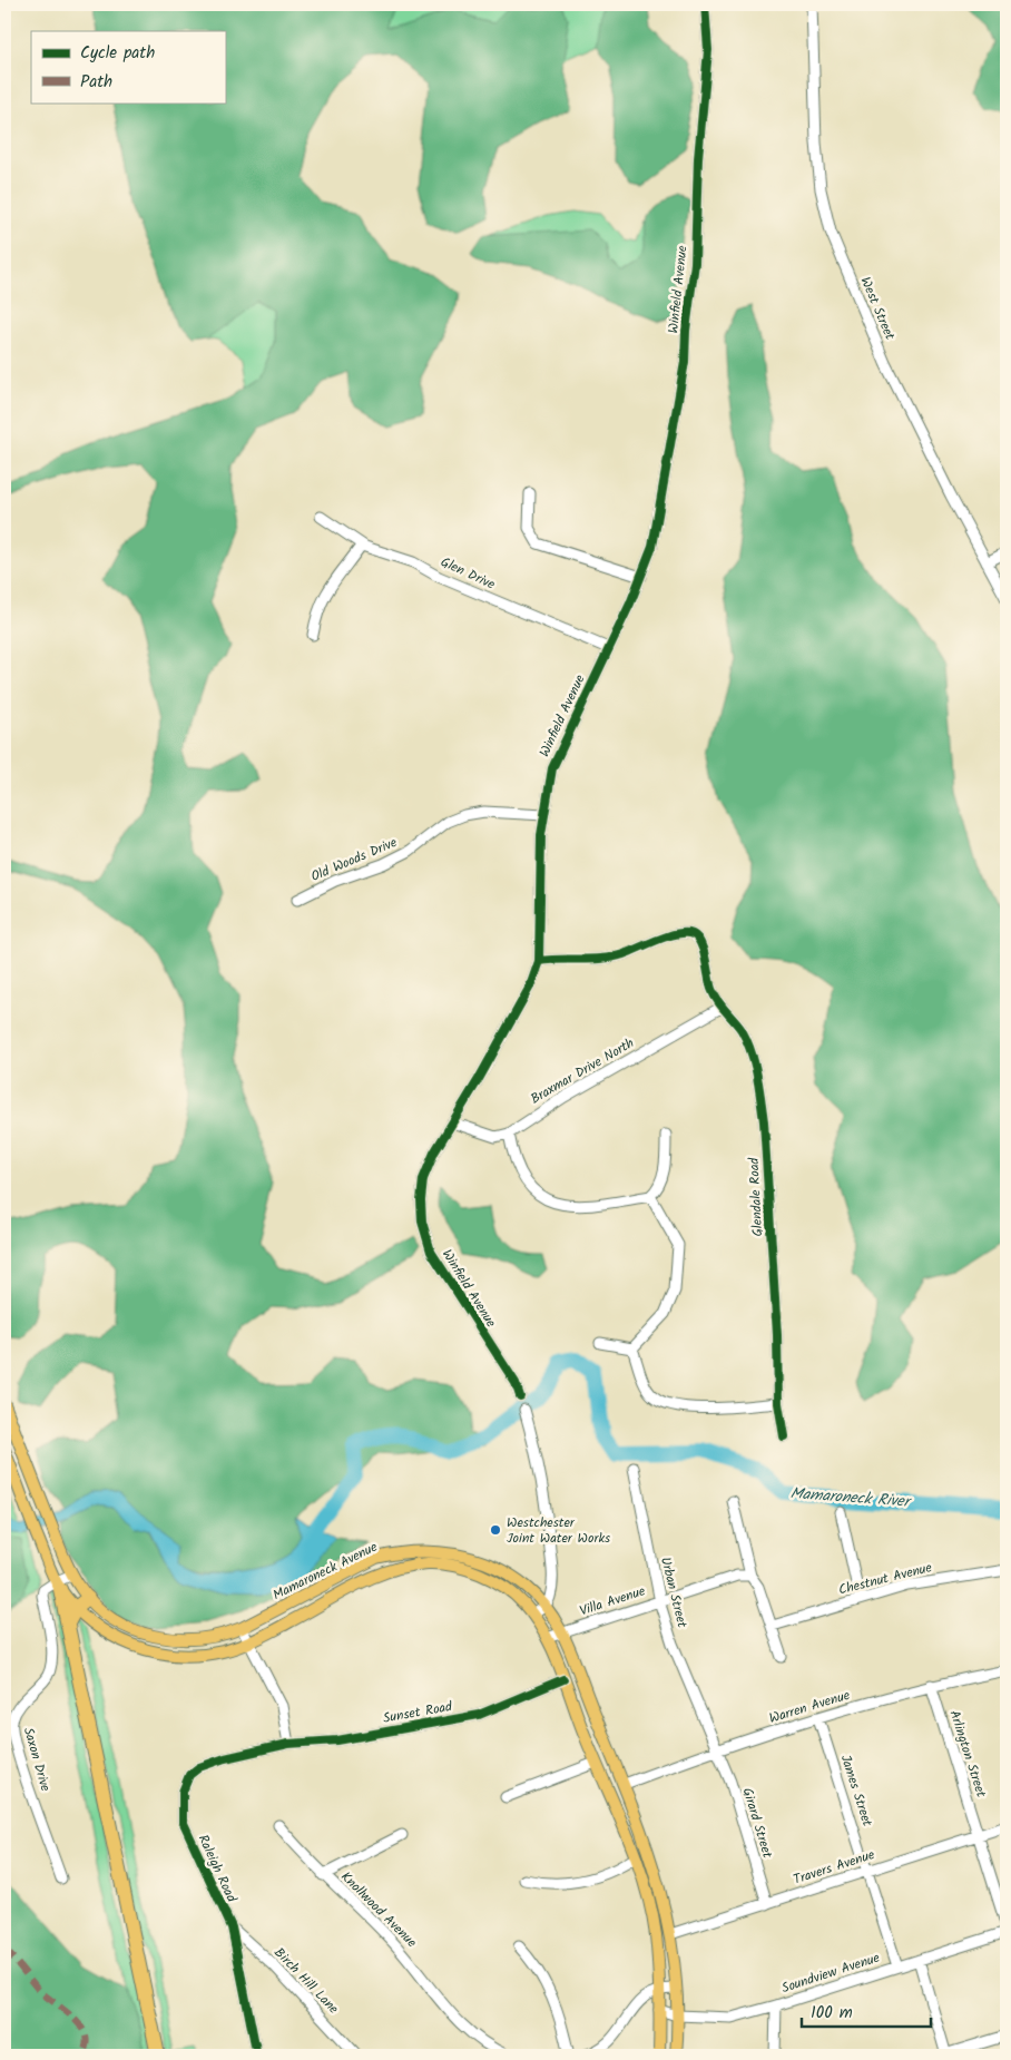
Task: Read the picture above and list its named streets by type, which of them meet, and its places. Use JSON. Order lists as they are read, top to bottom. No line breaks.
{"streets":{"main road":["Mamaroneck Avenue"],"street":["Winfield Avenue","West Street","Glen Drive","Old Woods Drive","Braxmar Drive North","Glendale Road","Chestnut Avenue","Urban Street","Villa Avenue","Warren Avenue","Sunset Road","Arlington Street","Saxon Drive","James Street","Girard Street","Travers Avenue","Raleigh Road","Knollwood Avenue","Soundview Avenue","Birch Hill Lane"]},"crossings":[["Winfield Avenue","Glen Drive"],["Winfield Avenue","Old Woods Drive"],["Winfield Avenue","Glendale Road"],["Braxmar Drive North","Glendale Road"],["Mamaroneck Avenue","Villa Avenue"],["Mamaroneck Avenue","Warren Avenue"],["Mamaroneck Avenue","Sunset Road"],["Mamaroneck Avenue","Saxon Drive"],["Mamaroneck Avenue","Travers Avenue"],["Mamaroneck Avenue","Soundview Avenue"],["Urban Street","Villa Avenue"],["Urban Street","Warren Avenue"],["Urban Street","Girard Street"],["Warren Avenue","Arlington Street"],["Warren Avenue","James Street"],["Warren Avenue","Girard Street"],["Sunset Road","Raleigh Road"],["Arlington Street","Travers Avenue"],["James Street","Travers Avenue"],["James Street","Soundview Avenue"],["Girard Street","Travers Avenue"],["Raleigh Road","Birch Hill Lane"]],"water":["Mamaroneck River"],"places":["Westchester Joint Water Works"],"legend":["Cycle path","Path"],"scale_bar":"100 m"}
